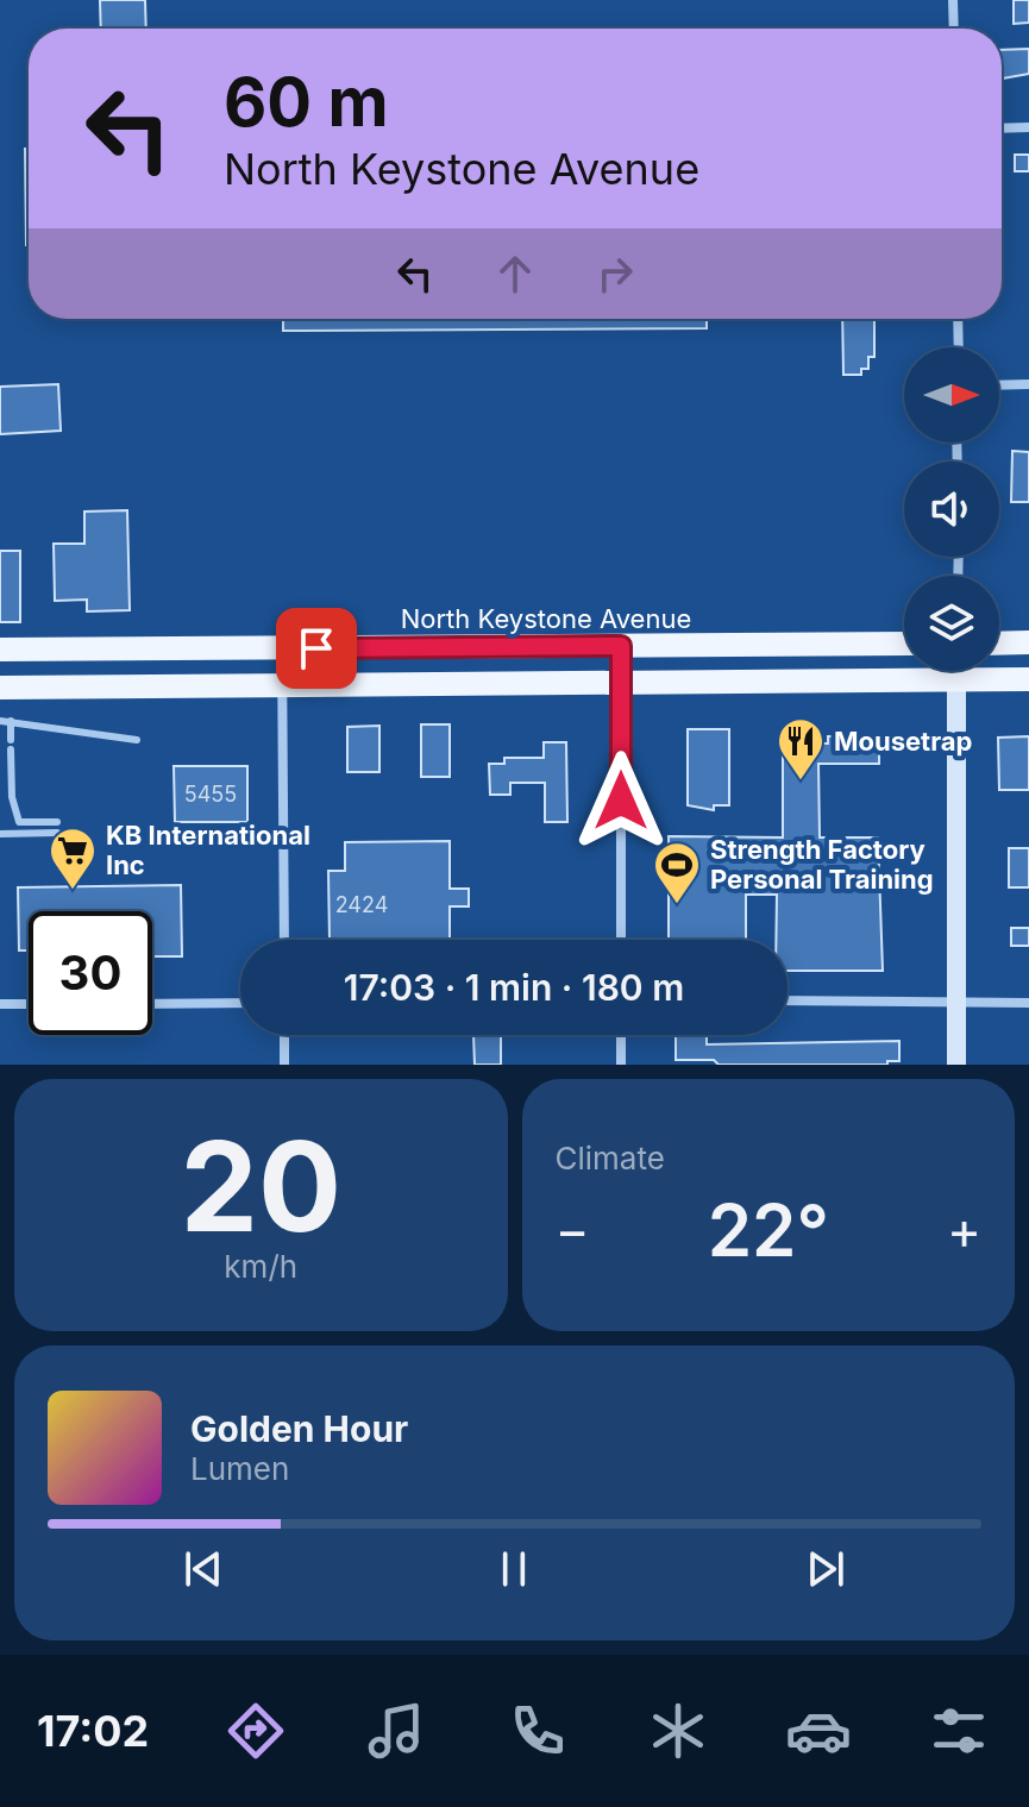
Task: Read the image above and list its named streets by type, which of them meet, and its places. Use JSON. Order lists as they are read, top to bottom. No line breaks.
{"streets":{"main road":["North Keystone Avenue"]},"places":{"restaurant":["Mousetrap"],"supermarket":["KB International Inc"],"sports":["Strength Factory Personal Training"]},"house_numbers":["5455","2424"],"north":"right","page":{"turn":["60 m","North Keystone Avenue"],"limit":"30","trip":"17:03 · 1 min · 180 m","tile":[["20","km/h"],"Climate"],"heat":["−","22°","+"],"song":["Golden Hour","Lumen"],"tabs":"17:02"}}
